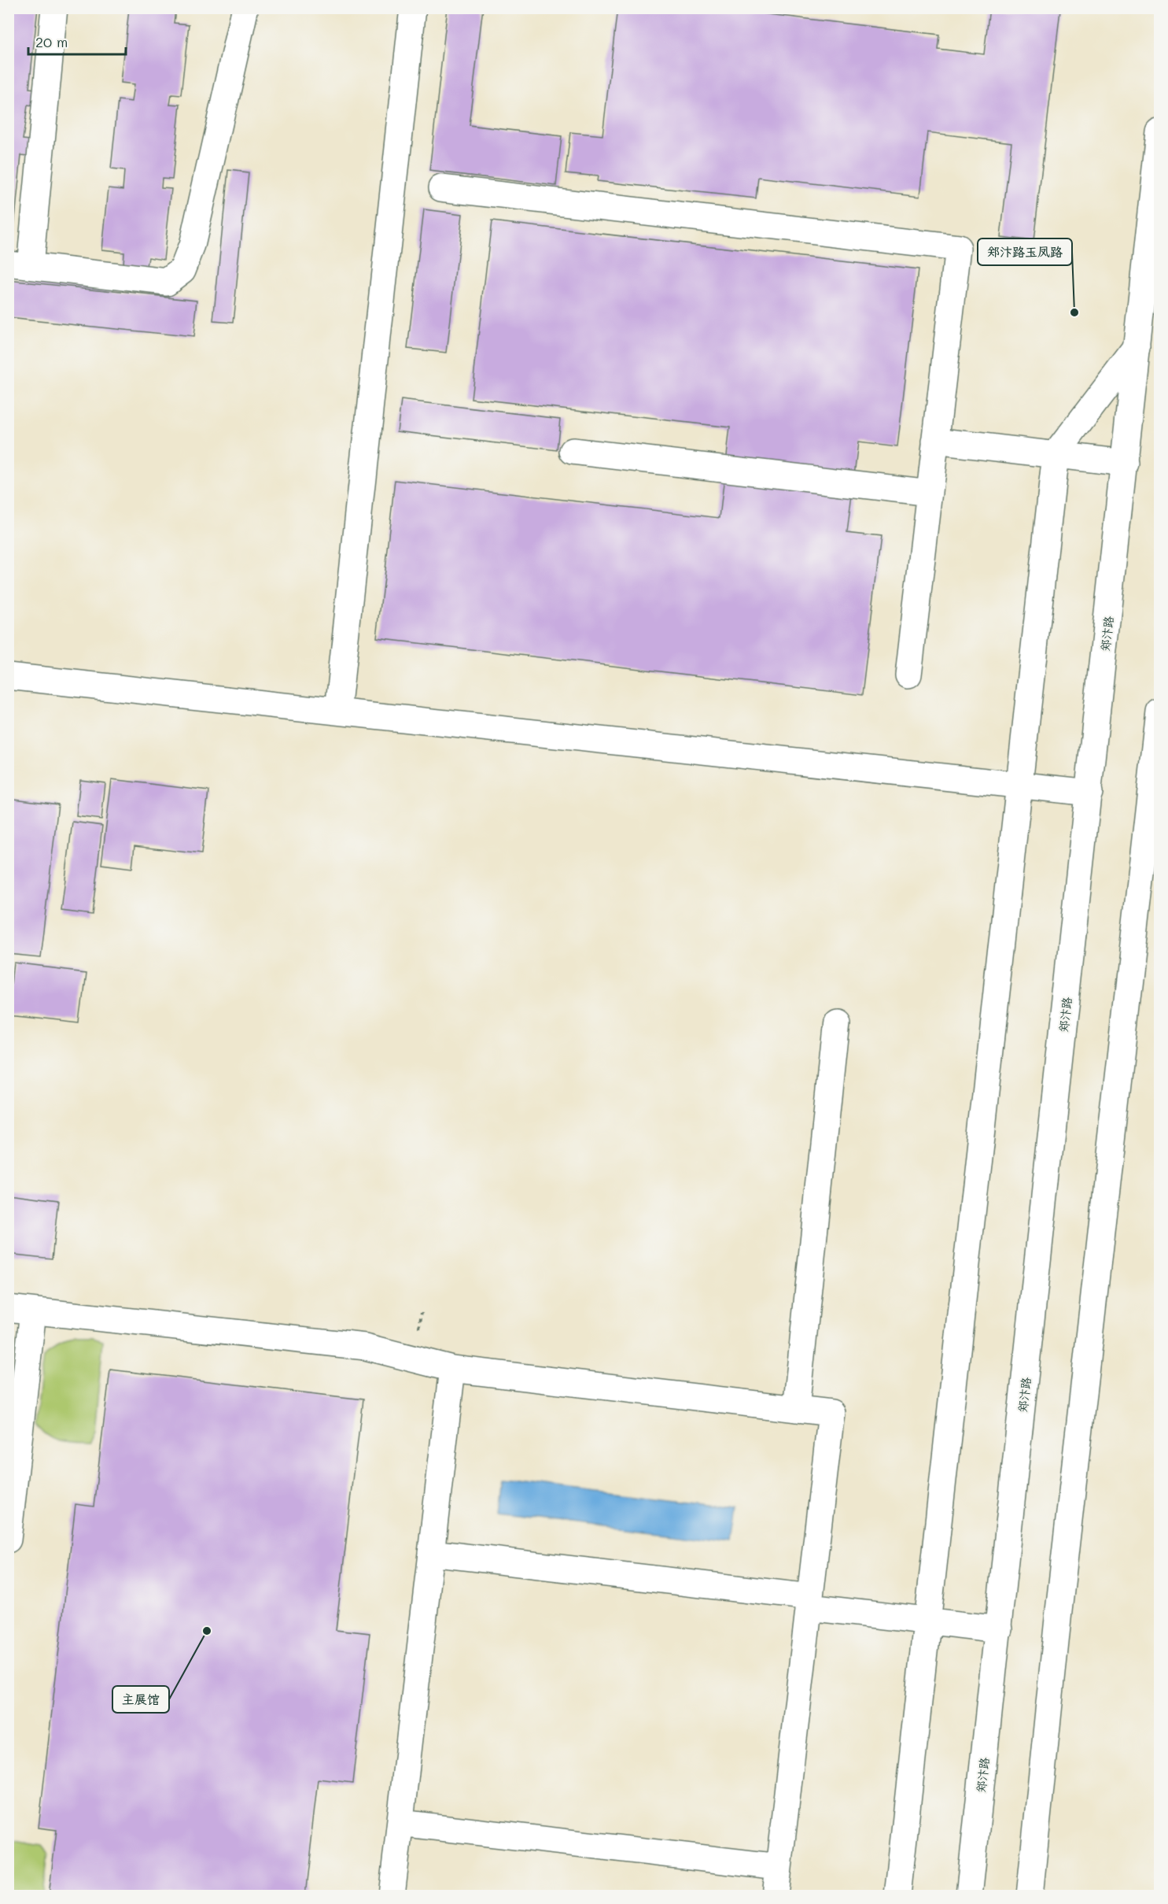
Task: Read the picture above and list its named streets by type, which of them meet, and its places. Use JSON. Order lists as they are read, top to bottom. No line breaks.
{"streets":{"street":["郑汴路"]},"places":["郑汴路玉凤路","主展馆"],"scale_bar":"20 m"}
